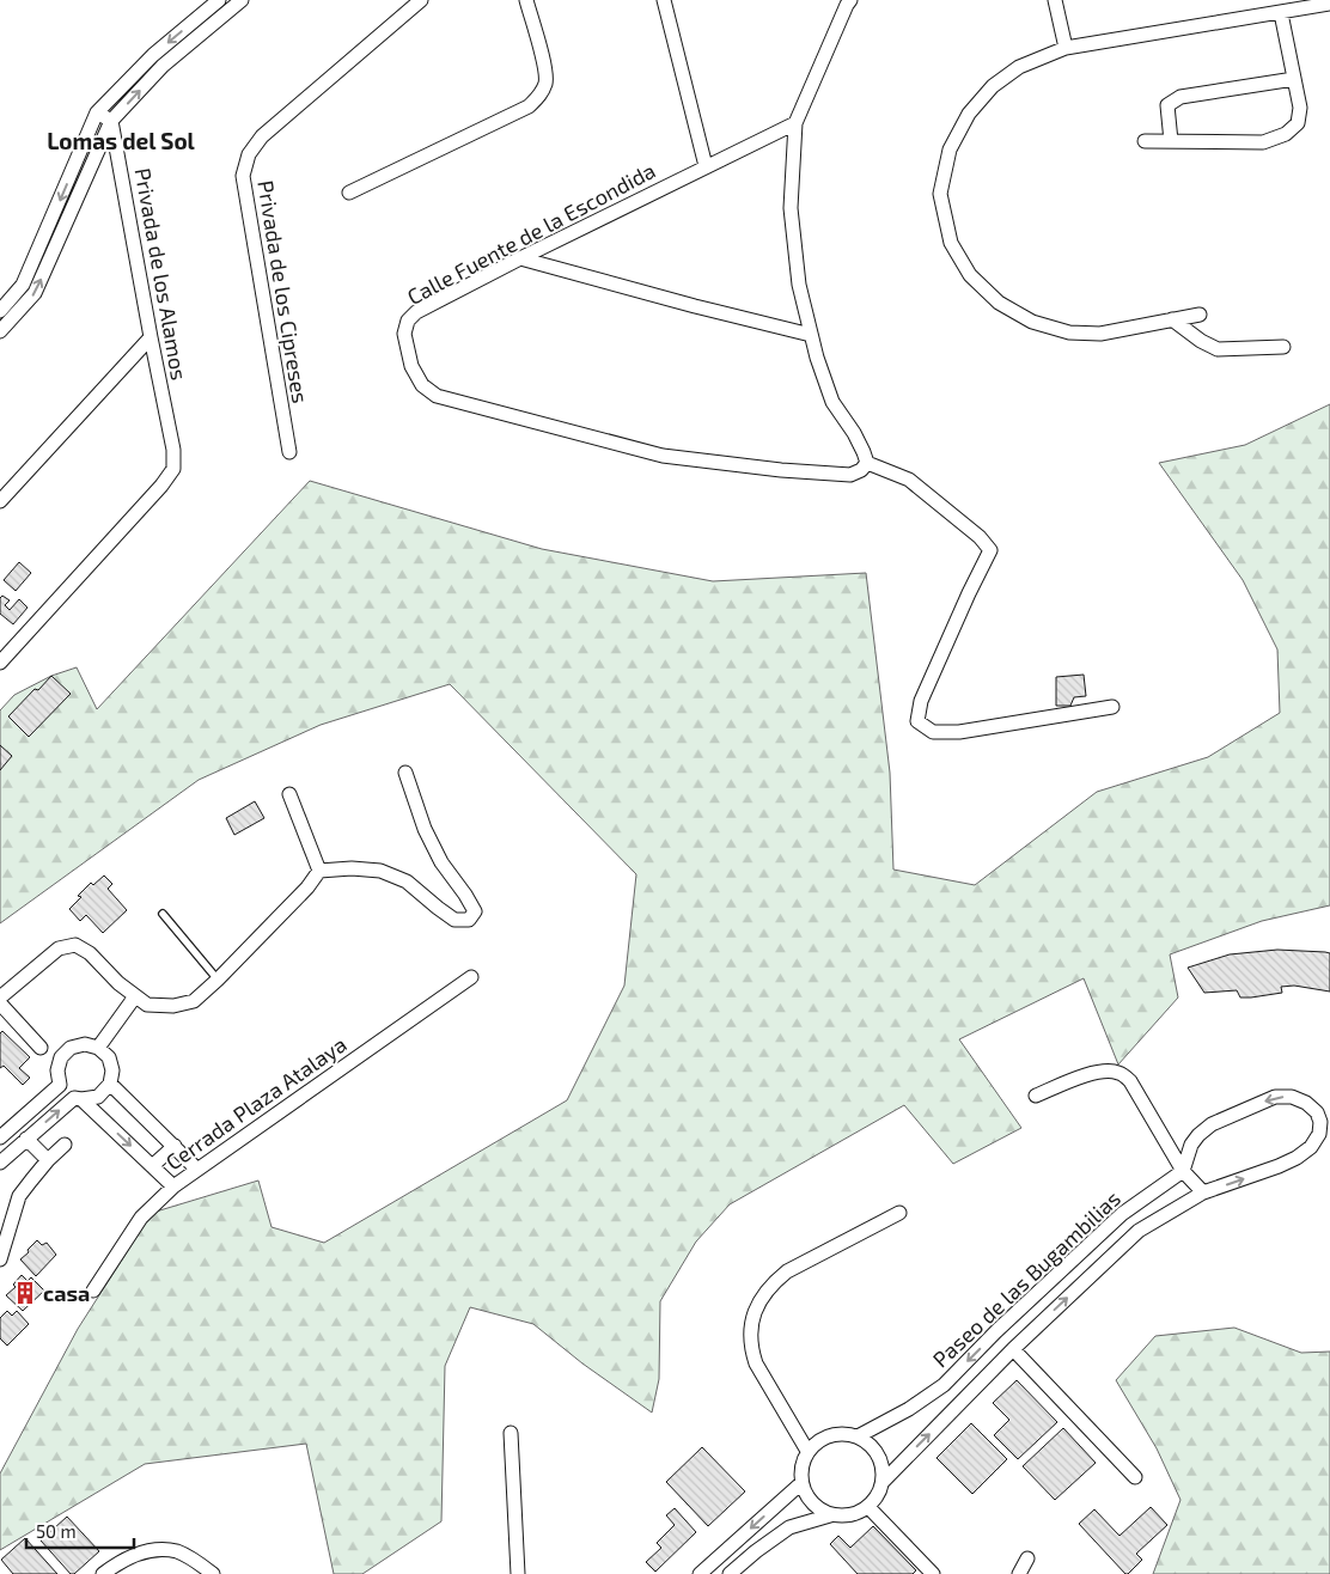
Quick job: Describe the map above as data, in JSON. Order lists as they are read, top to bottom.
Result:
{
  "streets": {
    "street": [
      "Calle Fuente de la Escondida",
      "Privada de los Alamos",
      "Privada de los Cipreses",
      "Cerrada Plaza Atalaya",
      "Paseo de las Bugambilias"
    ]
  },
  "districts": ["Lomas del Sol"],
  "places": {
    "building": ["casa"]
  },
  "scale_bar": "50 m"
}
